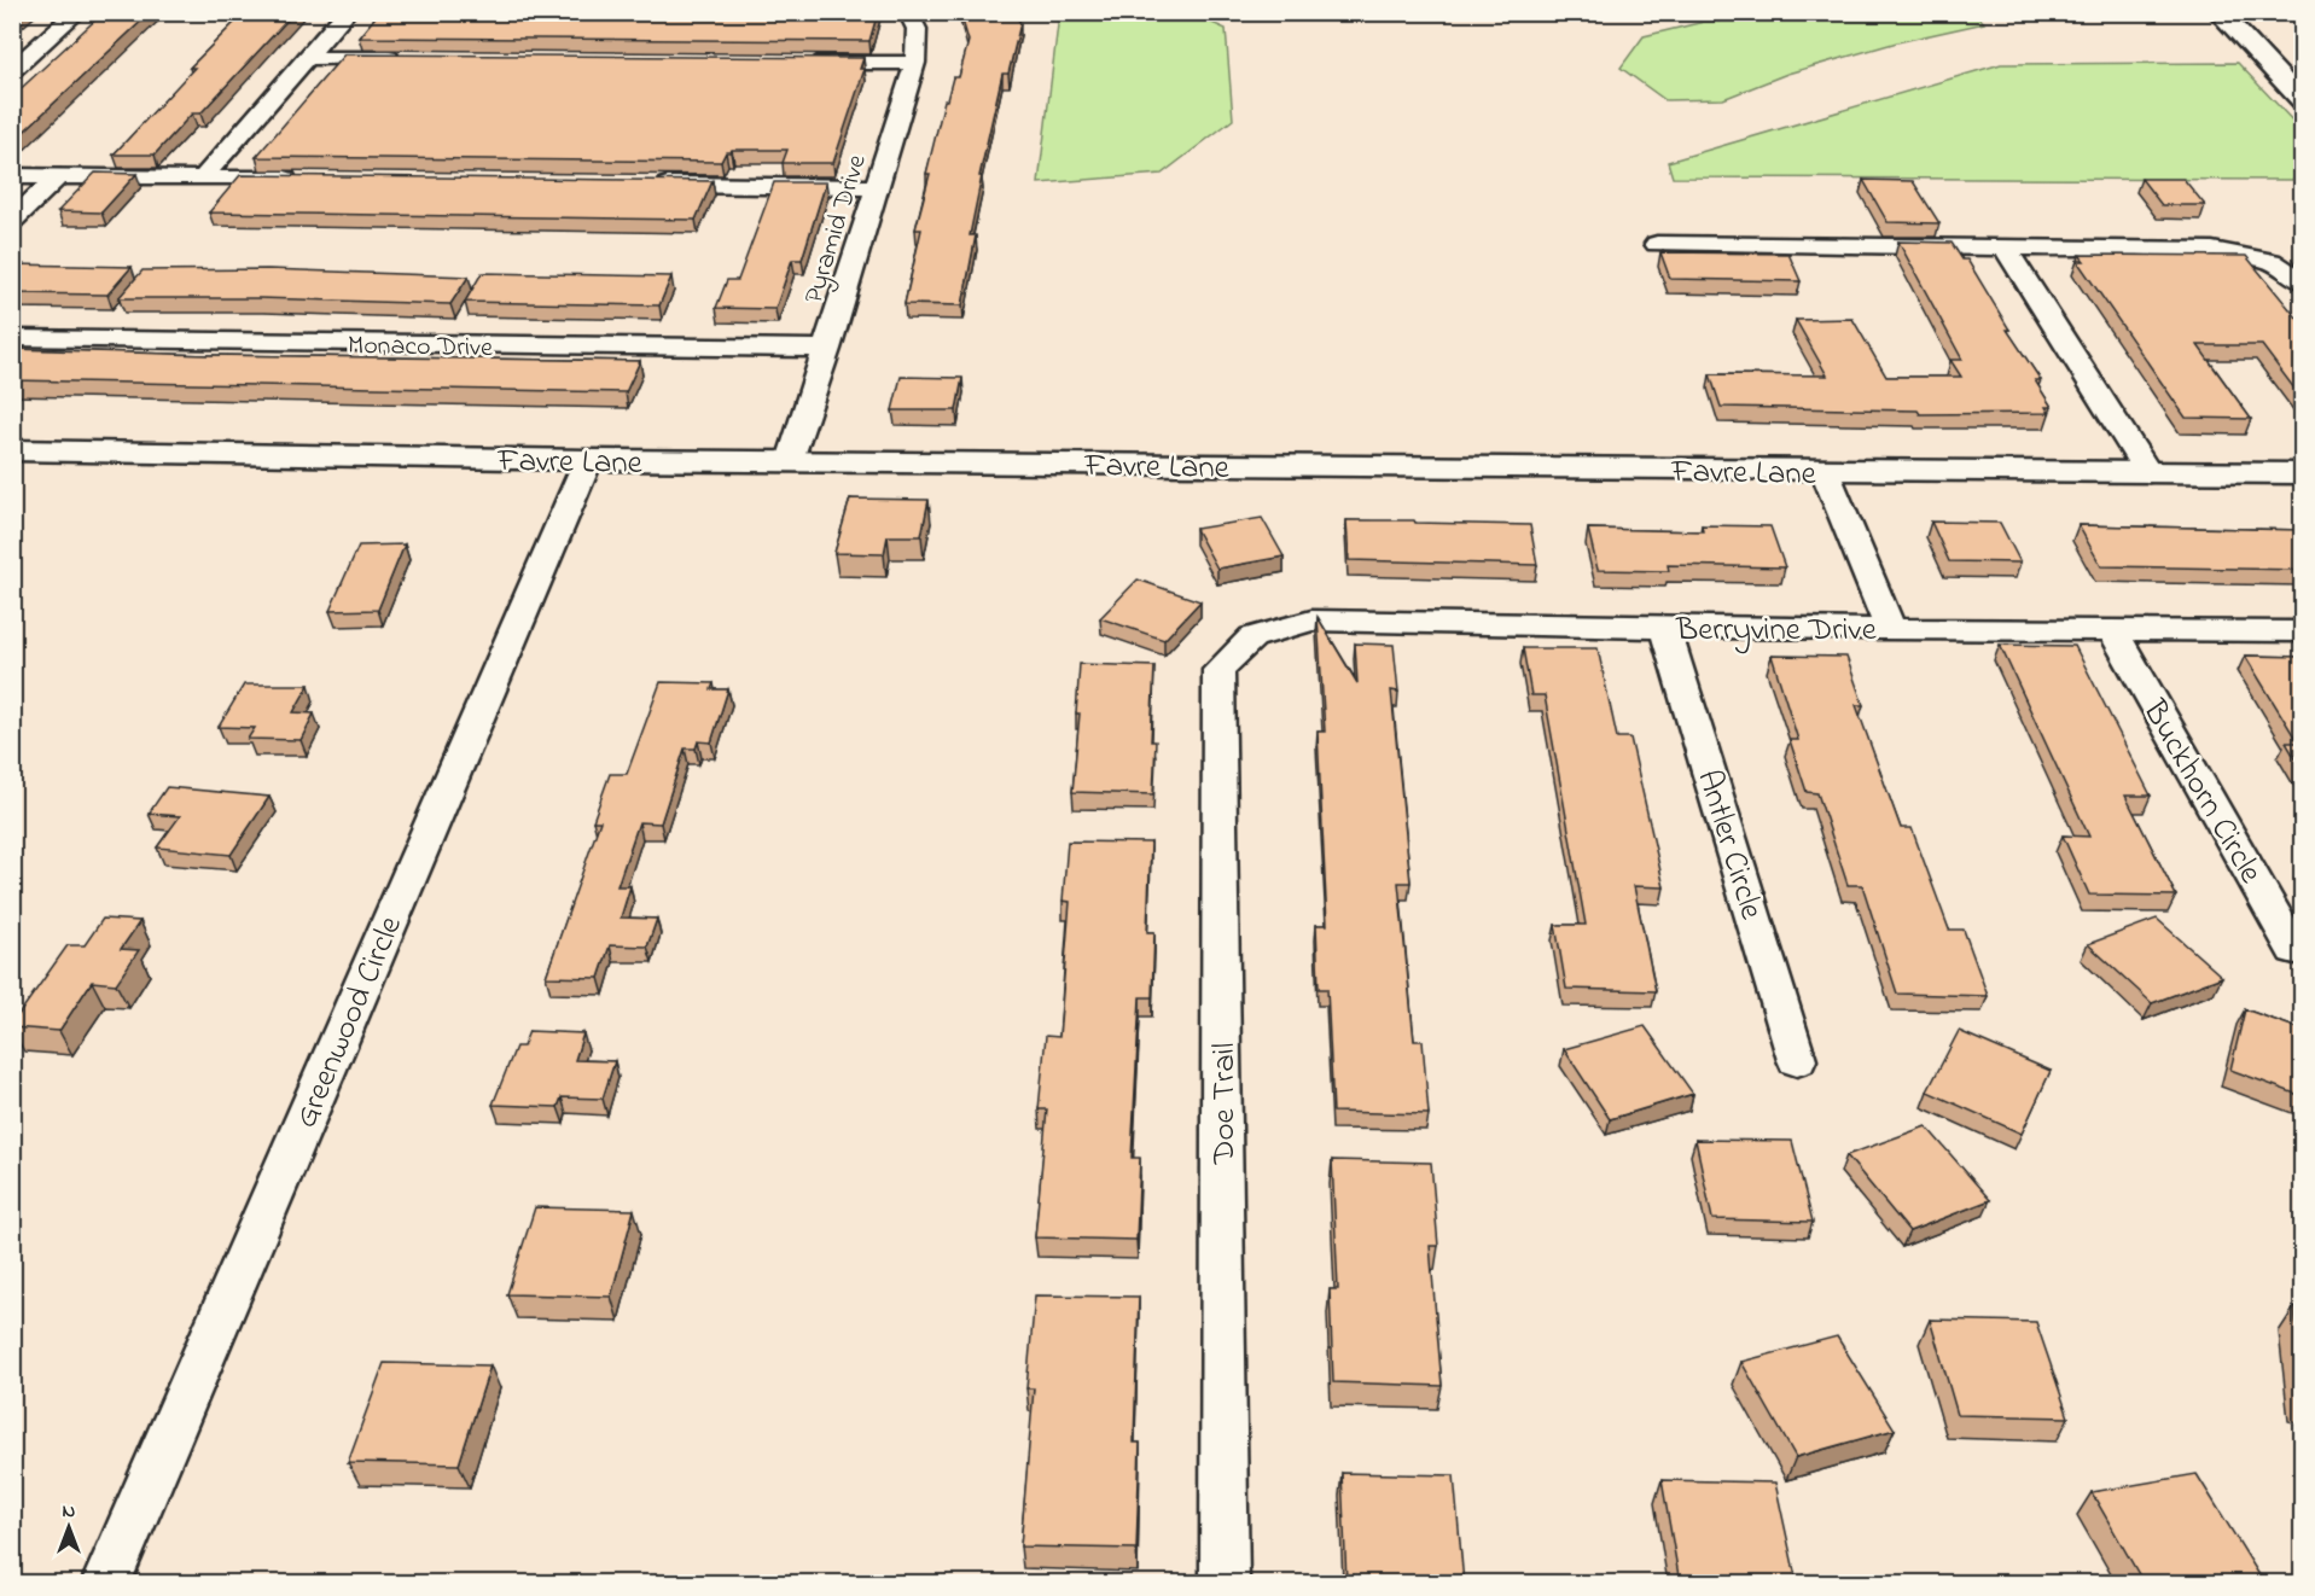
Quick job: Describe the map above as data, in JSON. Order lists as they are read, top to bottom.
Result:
{
  "streets": {
    "street": [
      "Pyramid Drive",
      "Monaco Drive",
      "Favre Lane",
      "Berryvine Drive",
      "Buckhorn Circle",
      "Antler Circle",
      "Greenwood Circle",
      "Doe Trail"
    ]
  },
  "crossings": [
    ["Pyramid Drive", "Monaco Drive"],
    ["Pyramid Drive", "Favre Lane"],
    ["Favre Lane", "Greenwood Circle"],
    ["Berryvine Drive", "Buckhorn Circle"],
    ["Berryvine Drive", "Antler Circle"],
    ["Berryvine Drive", "Doe Trail"]
  ],
  "north": "top"
}
